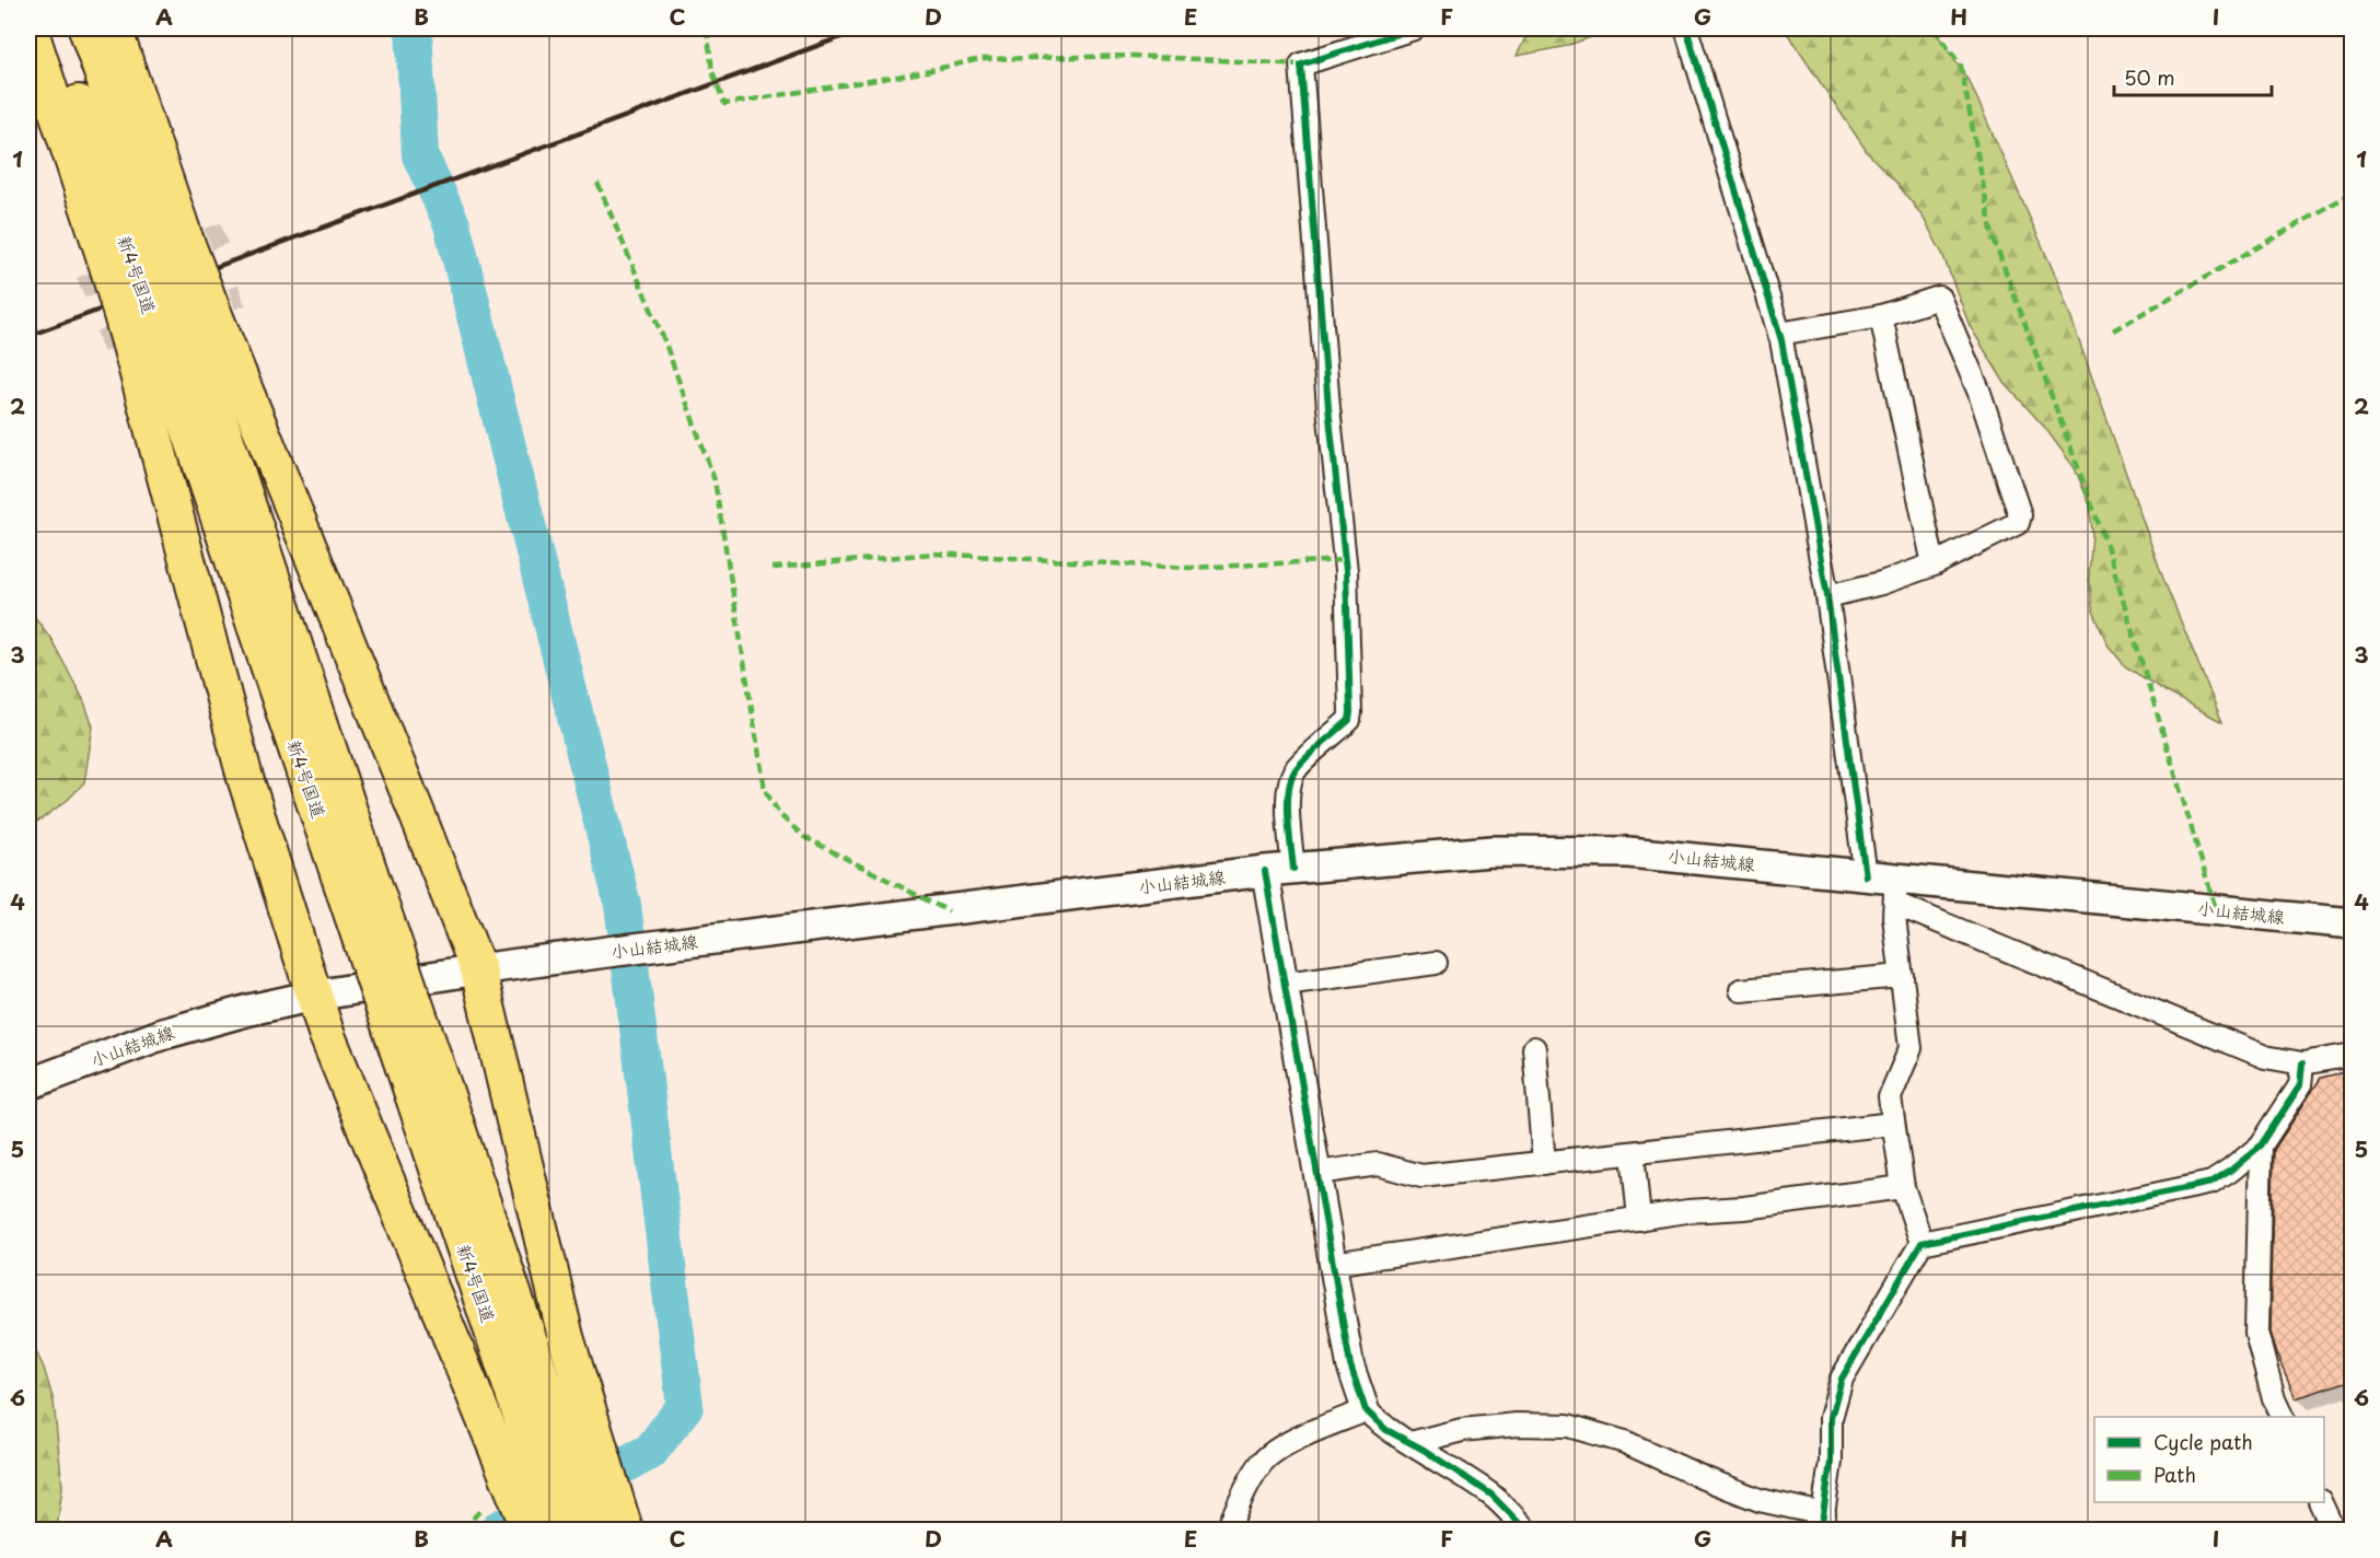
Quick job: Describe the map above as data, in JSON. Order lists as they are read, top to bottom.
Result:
{
  "streets": {
    "highway": ["新4号国道"],
    "main road": ["小山結城線"]
  },
  "legend": ["Cycle path", "Path"],
  "scale_bar": "50 m",
  "grid": {
    "columns": [
      "A",
      "B",
      "C",
      "D",
      "E",
      "F",
      "G",
      "H",
      "I"
    ],
    "rows": [
      "1",
      "2",
      "3",
      "4",
      "5",
      "6"
    ]
  }
}
